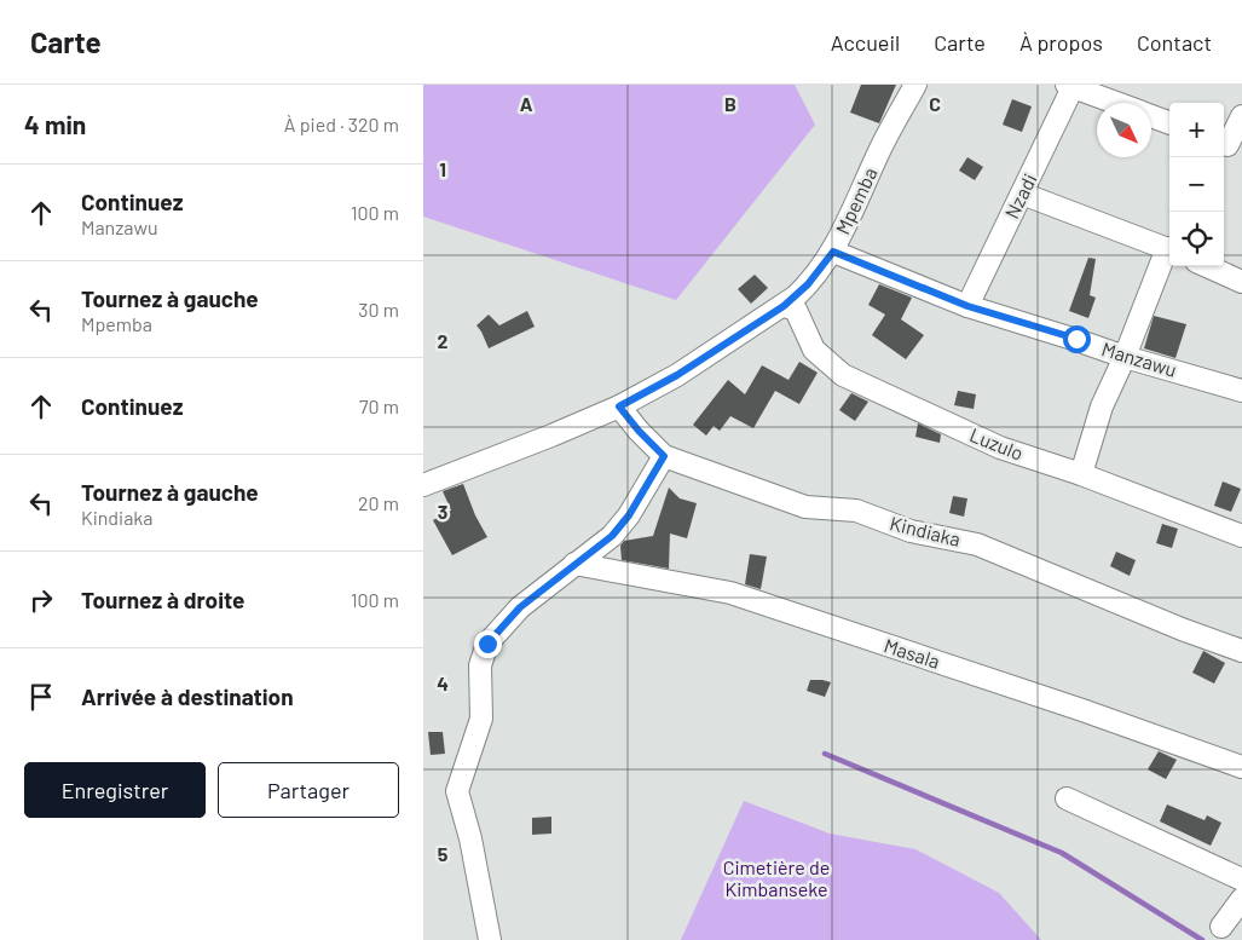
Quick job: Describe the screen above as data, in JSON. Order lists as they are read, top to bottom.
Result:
{
  "streets": {
    "street": [
      "Nzadi",
      "Mpemba",
      "Manzawu",
      "Luzulo",
      "Kindiaka",
      "Masala"
    ]
  },
  "crossings": [
    ["Nzadi", "Manzawu"],
    ["Mpemba", "Manzawu"],
    ["Mpemba", "Luzulo"],
    ["Mpemba", "Kindiaka"]
  ],
  "parks": ["Cimetière de Kimbanseke"],
  "north": "bottom right",
  "page": {
    "header": "Carte",
    "nav": [
      "Accueil",
      "Carte",
      "À propos",
      "Contact"
    ],
    "heading": ["4 min", "À pied · 320 m"],
    "map_buttons": ["+", "−"],
    "list": [
      ["Continuez", "Manzawu", "100 m"],
      ["Tournez à gauche", "Mpemba", "30 m"],
      ["Continuez", "70 m"],
      ["Tournez à gauche", "Kindiaka", "20 m"],
      ["Tournez à droite", "100 m"],
      "Arrivée à destination"
    ],
    "buttons": ["Enregistrer", "Partager"]
  },
  "grid": {
    "columns": ["A", "B", "C"],
    "rows": [
      "1",
      "2",
      "3",
      "4",
      "5"
    ]
  }
}
